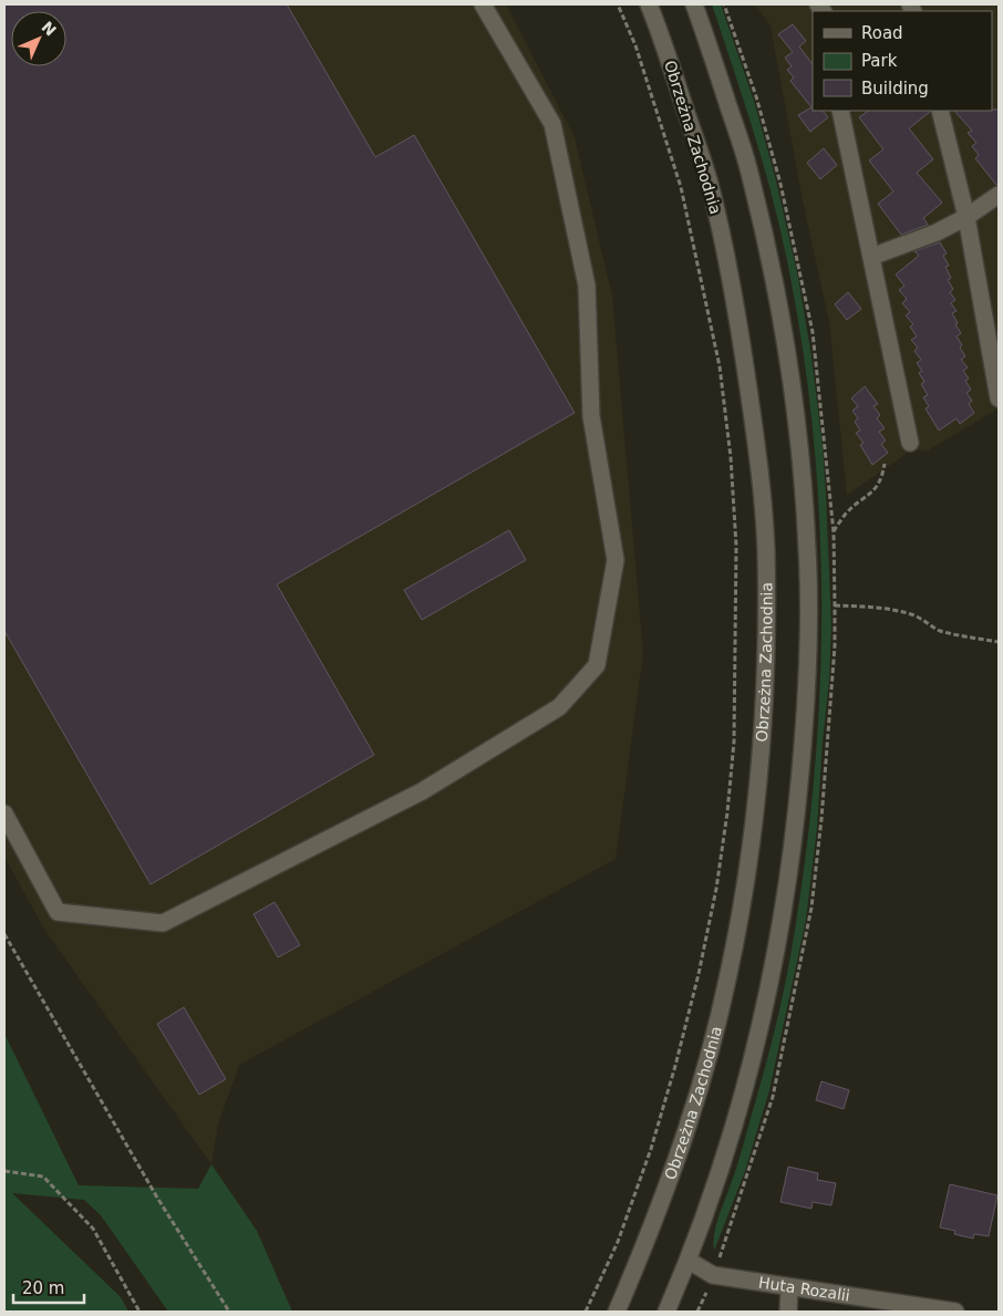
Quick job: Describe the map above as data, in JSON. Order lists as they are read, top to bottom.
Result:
{
  "streets": {
    "street": ["Obrzeżna Zachodnia", "Huta Rozalii"]
  },
  "legend": ["Road", "Park", "Building"],
  "scale_bar": "20 m",
  "north": "top right"
}
